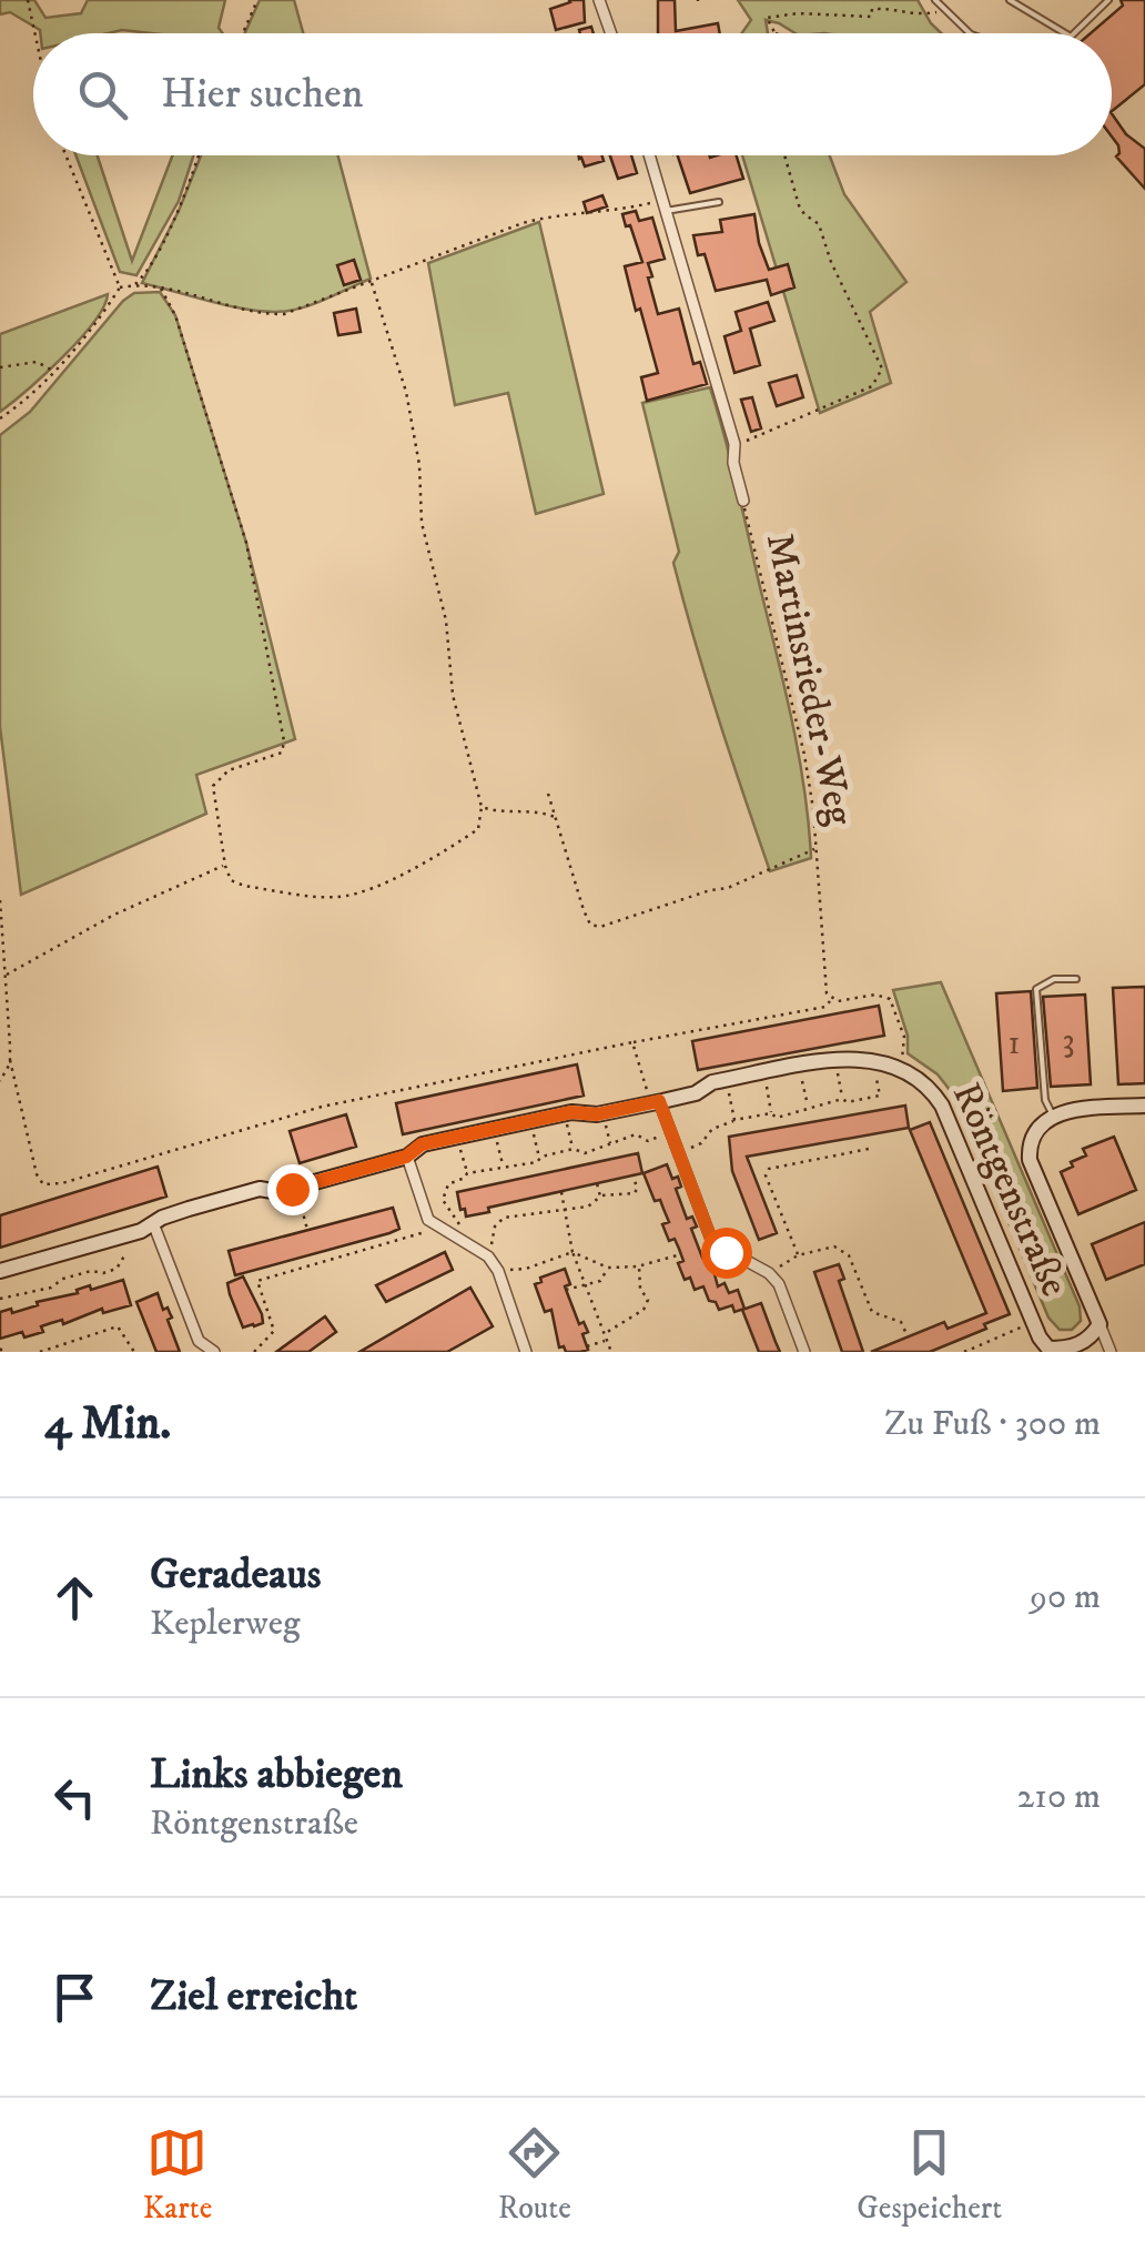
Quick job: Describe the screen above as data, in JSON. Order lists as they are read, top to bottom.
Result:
{
  "streets": {
    "street": ["Röntgenstraße"],
    "path": ["Martinsrieder-Weg"]
  },
  "house_numbers": ["3", "1"],
  "page": {
    "search": "Hier suchen",
    "heading": ["4 Min.", "Zu Fuß · 300 m"],
    "list": [
      ["Geradeaus", "Keplerweg", "90 m"],
      ["Links abbiegen", "Röntgenstraße", "210 m"],
      "Ziel erreicht"
    ],
    "nav": ["Karte", "Route", "Gespeichert"]
  }
}
